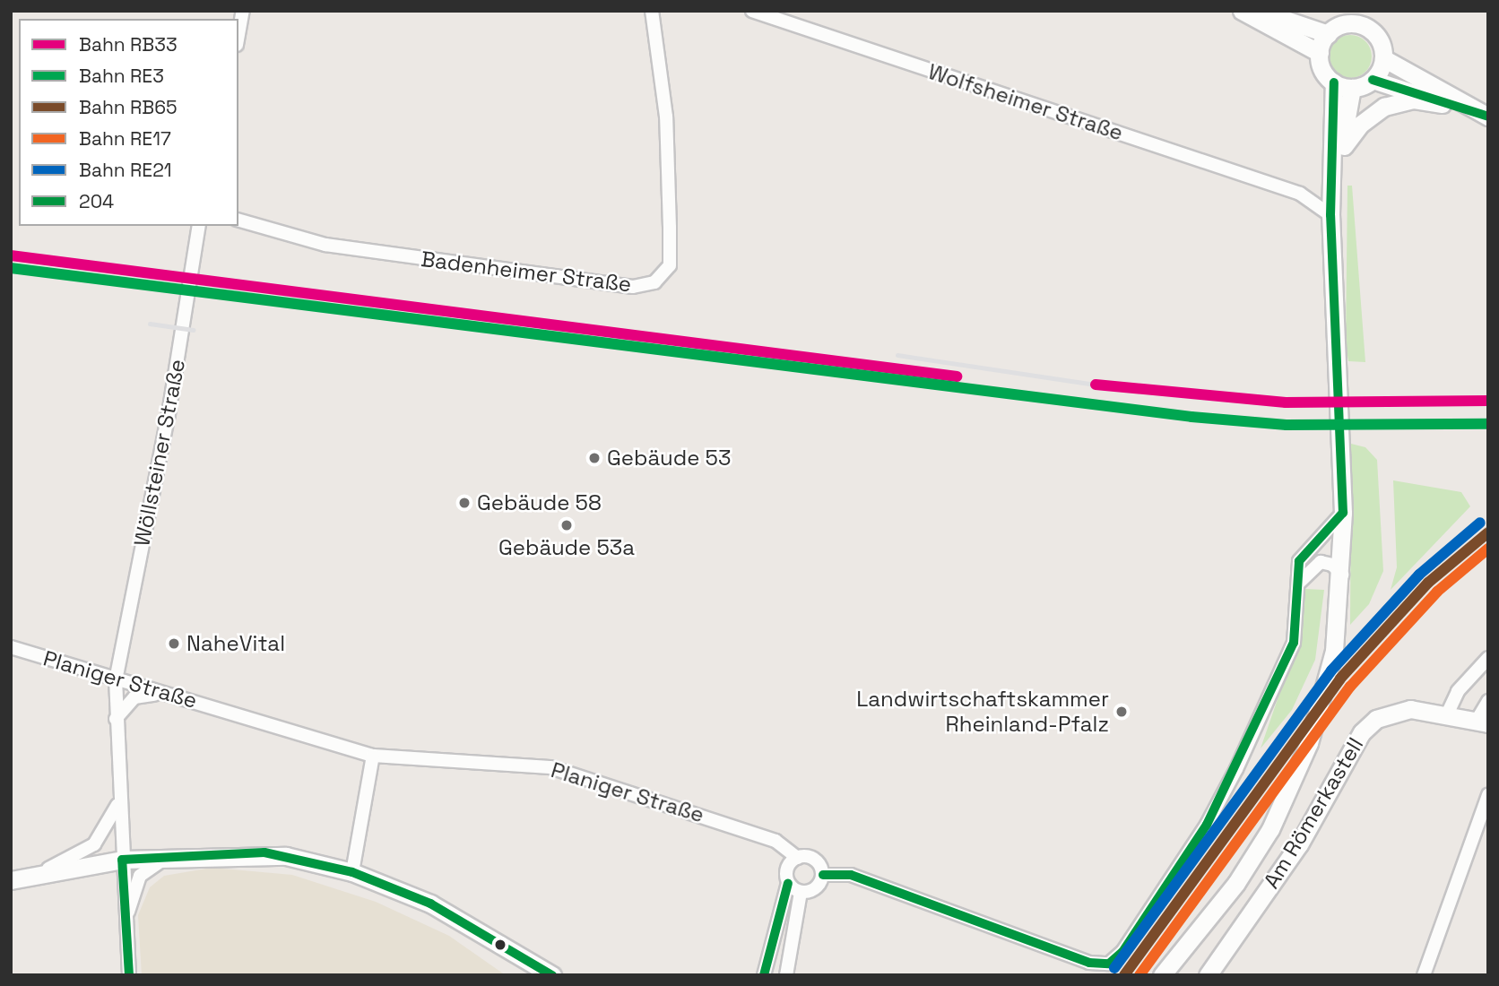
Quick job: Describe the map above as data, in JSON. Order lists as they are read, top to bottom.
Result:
{
  "streets": {
    "street": [
      "Wolfsheimer Straße",
      "Badenheimer Straße",
      "Wöllsteiner Straße",
      "Planiger Straße",
      "Am Römerkastell"
    ]
  },
  "crossings": [
    ["Wöllsteiner Straße", "Planiger Straße"]
  ],
  "places": [
    "Gebäude 53",
    "Gebäude 58",
    "Gebäude 53a",
    "NaheVital",
    "Landwirtschaftskammer Rheinland-Pfalz"
  ],
  "lines": [
    "transit line 204",
    "rail line RB33",
    "rail line RE3",
    "rail line RE21",
    "rail line RB65",
    "rail line RE17"
  ],
  "legend": [
    "Bahn RB33",
    "Bahn RE3",
    "Bahn RB65",
    "Bahn RE17",
    "Bahn RE21",
    "204"
  ]
}
